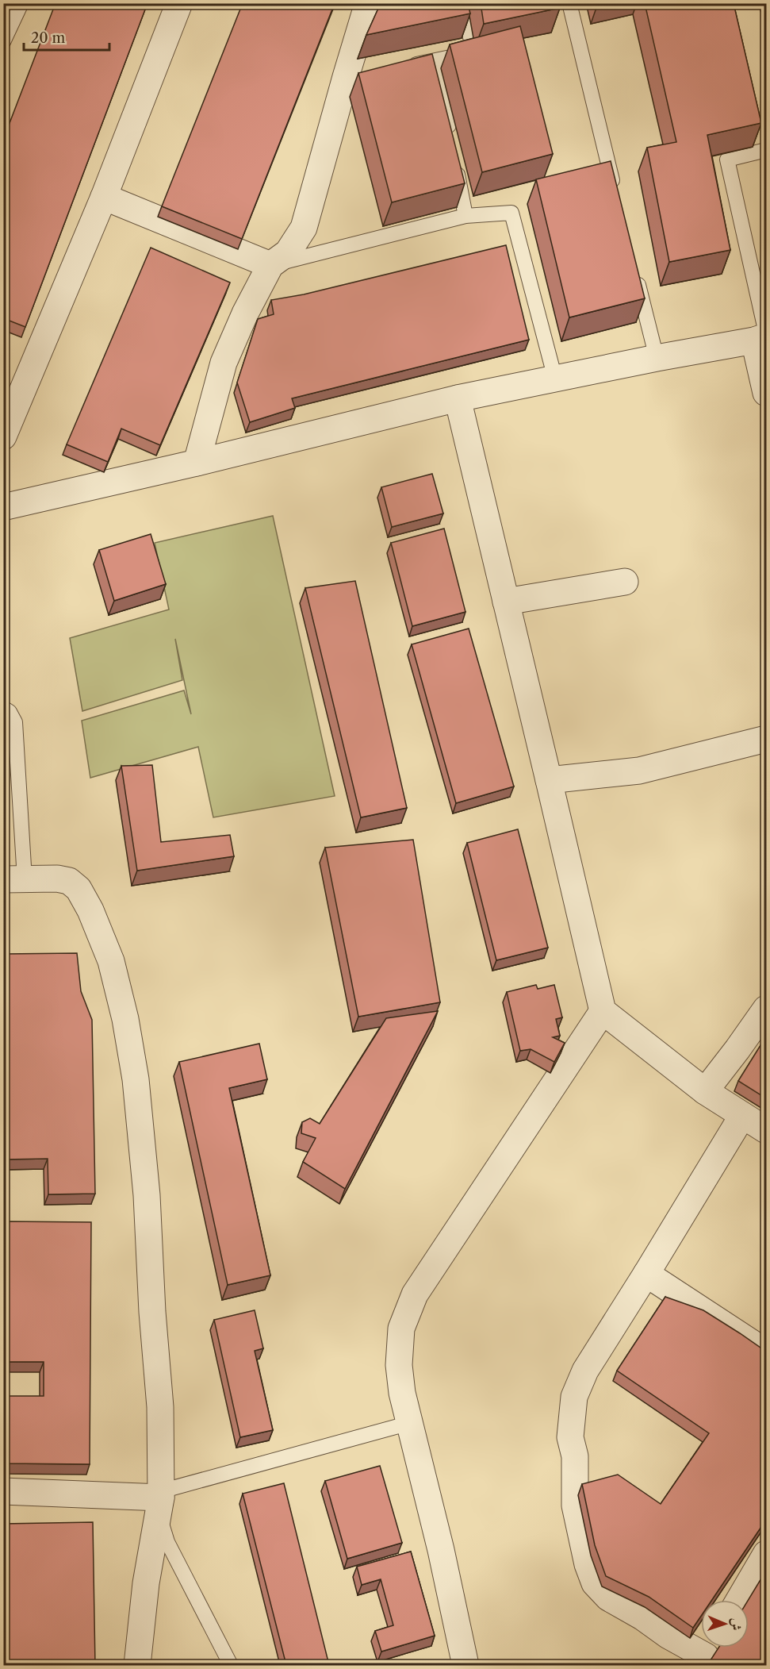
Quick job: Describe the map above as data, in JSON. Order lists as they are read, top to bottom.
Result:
{
  "scale_bar": "20 m",
  "north": "right"
}
